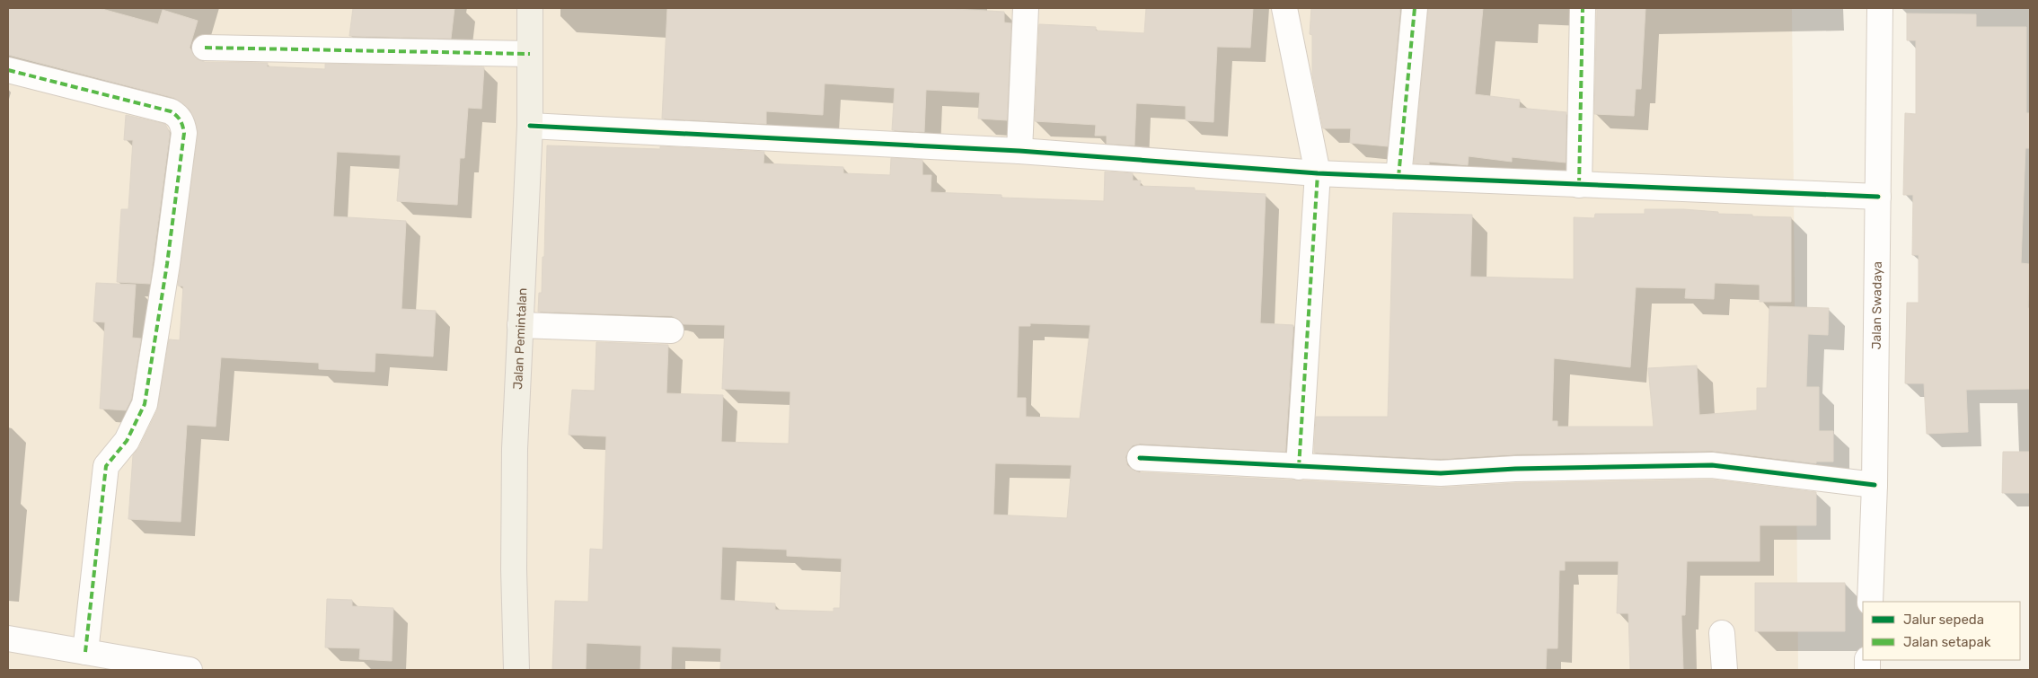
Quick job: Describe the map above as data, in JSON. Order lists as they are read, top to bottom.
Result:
{
  "streets": {
    "main road": ["Jalan Pemintalan"],
    "street": ["Jalan Swadaya"]
  },
  "legend": ["Jalur sepeda", "Jalan setapak"]
}
